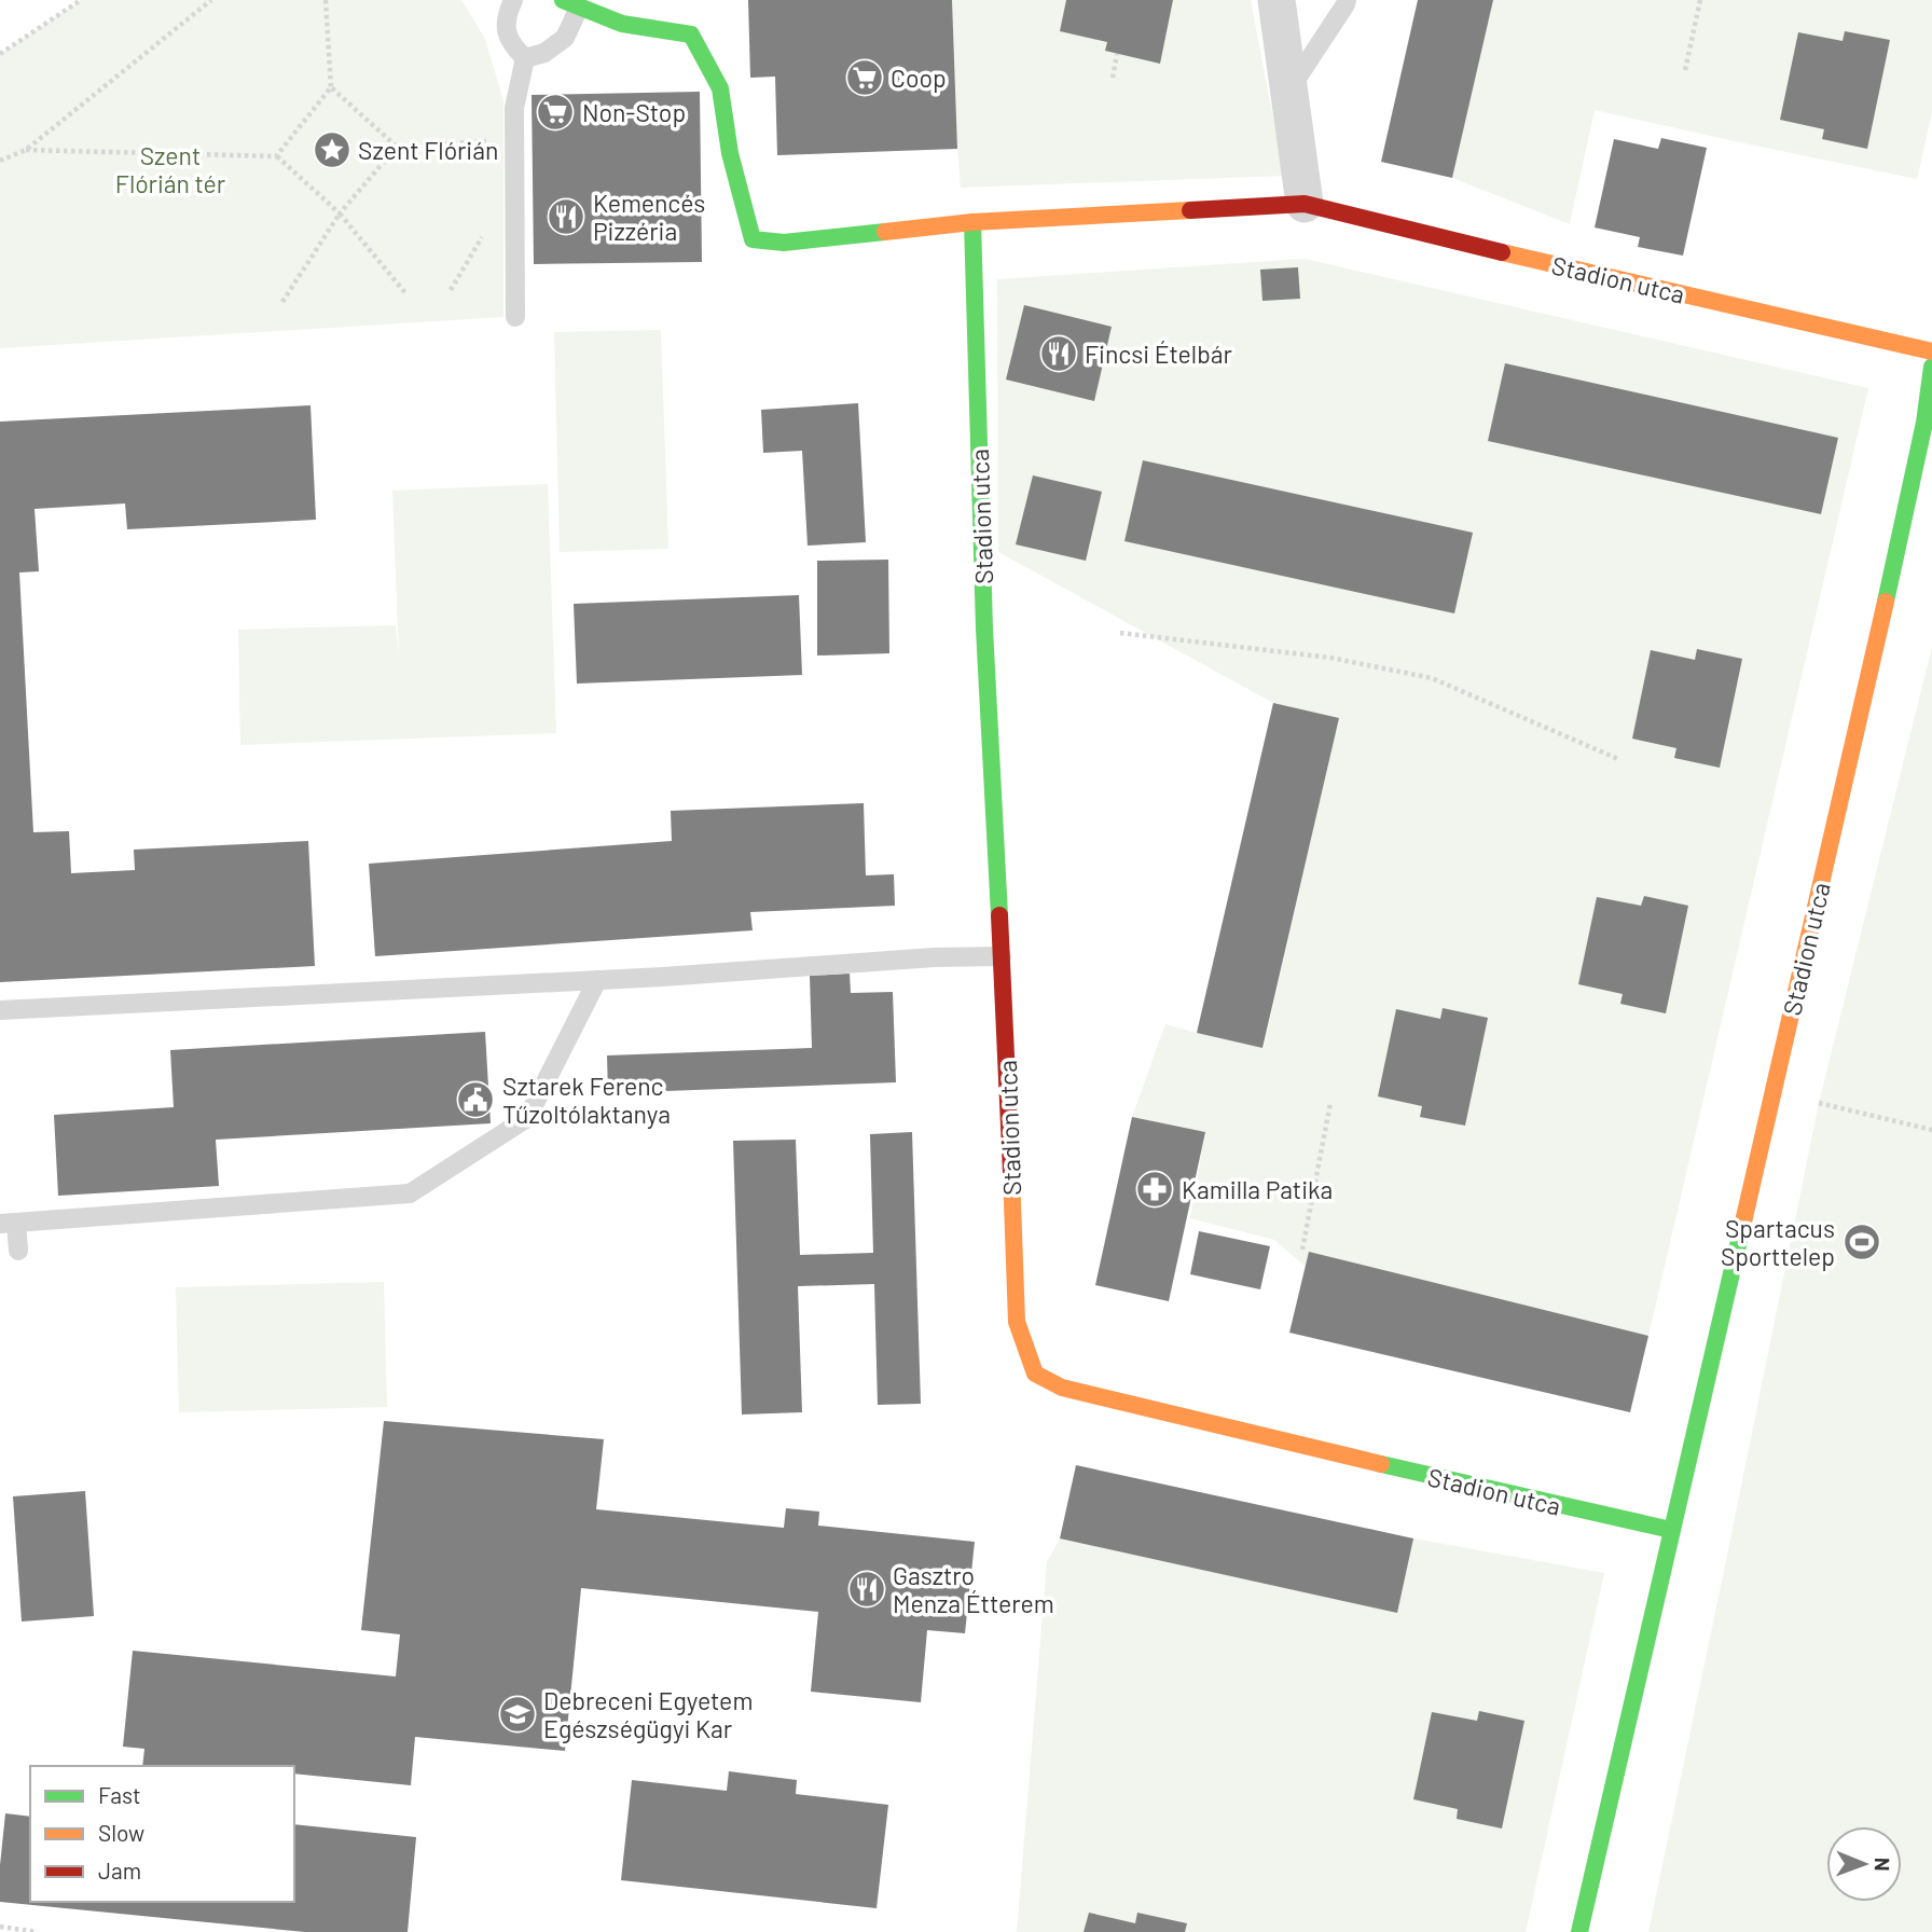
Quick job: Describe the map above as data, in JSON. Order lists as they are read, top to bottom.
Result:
{
  "streets": {
    "street": ["Stadion utca"]
  },
  "parks": ["Szent Flórián tér"],
  "places": {
    "supermarket": ["Coop", "Non-Stop"],
    "place": ["Szent Flórián"],
    "restaurant": ["Kemencés Pizzéria", "Fincsi Ételbár", "Gasztro Menza Étterem"],
    "public building": ["Sztarek Ferenc Tűzoltólaktanya"],
    "pharmacy": ["Kamilla Patika"],
    "sports": ["Spartacus Sporttelep"],
    "school or university": ["Debreceni Egyetem Egészségügyi Kar"]
  },
  "legend": ["Fast", "Slow", "Jam"],
  "north": "right"
}
